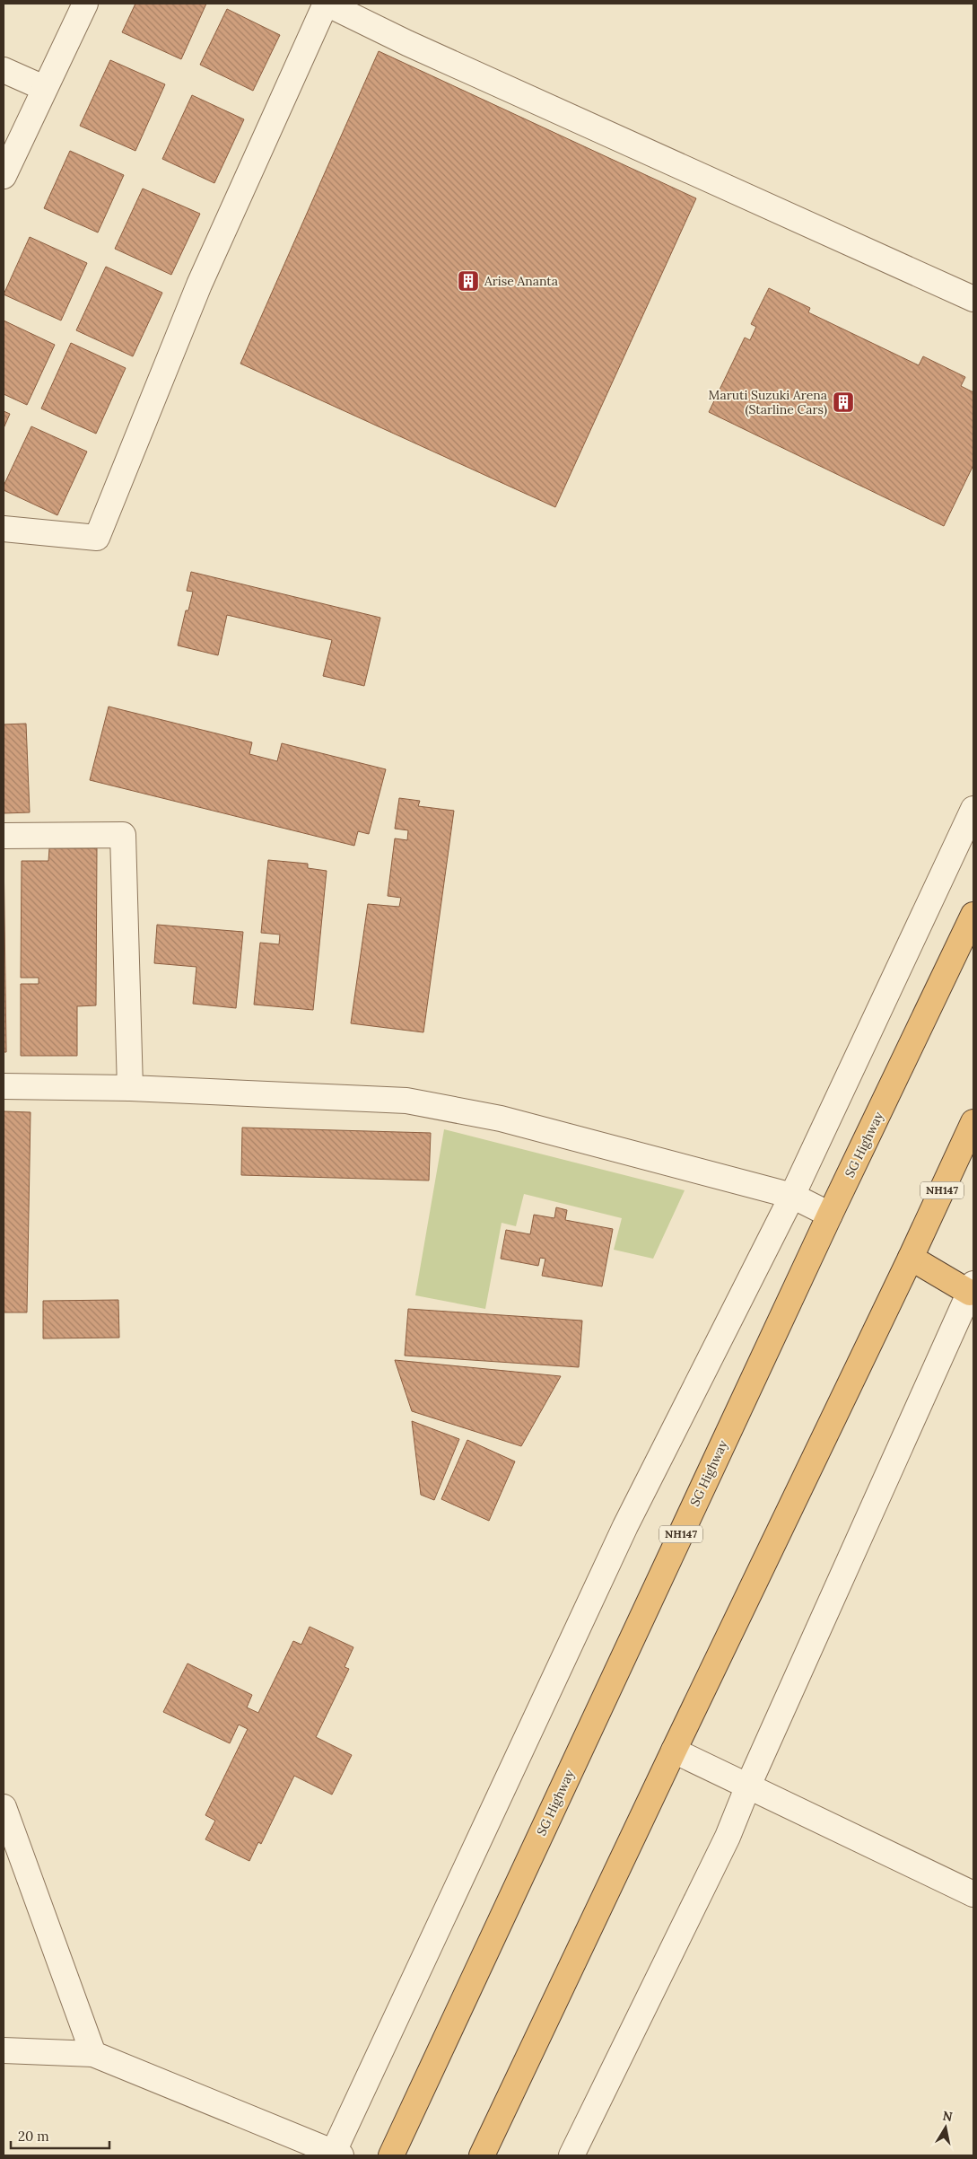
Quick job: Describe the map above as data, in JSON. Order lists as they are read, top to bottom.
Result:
{
  "streets": {
    "highway": ["SG Highway", "NH147"]
  },
  "places": {
    "building": ["Arise Ananta", "Maruti Suzuki Arena (Starline Cars)"]
  },
  "scale_bar": "20 m",
  "north": "top"
}
